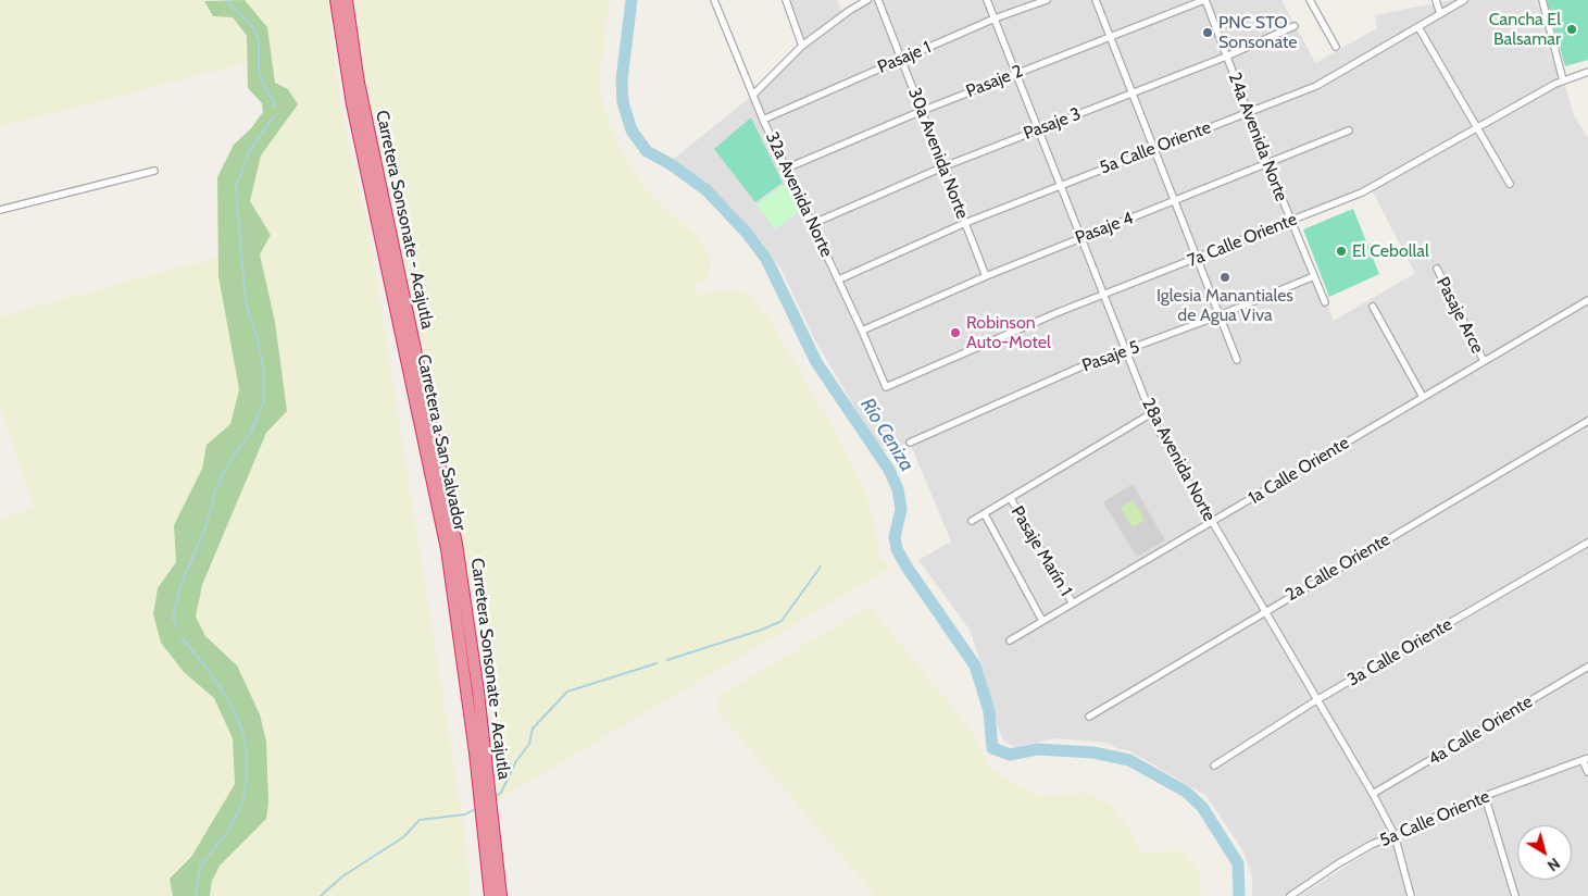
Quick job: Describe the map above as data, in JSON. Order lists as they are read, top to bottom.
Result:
{
  "streets": {
    "highway": ["Carretera Sonsonate - Acajutla", "Carretera a San Salvador"],
    "street": [
      "Pasaje 1",
      "Pasaje 2",
      "Pasaje 3",
      "24a Avenida Norte",
      "5a Calle Oriente",
      "30a Avenida Norte",
      "32a Avenida Norte",
      "Pasaje 4",
      "7a Calle Oriente",
      "Pasaje Arce",
      "Pasaje 5",
      "28a Avenida Norte",
      "1a Calle Oriente",
      "Pasaje Marín 1",
      "2a Calle Oriente",
      "3a Calle Oriente",
      "4a Calle Oriente"
    ]
  },
  "crossings": [
    ["Pasaje 1", "30a Avenida Norte"],
    ["Pasaje 1", "32a Avenida Norte"],
    ["Pasaje 1", "28a Avenida Norte"],
    ["Pasaje 2", "24a Avenida Norte"],
    ["Pasaje 2", "30a Avenida Norte"],
    ["Pasaje 2", "32a Avenida Norte"],
    ["Pasaje 2", "28a Avenida Norte"],
    ["Pasaje 3", "24a Avenida Norte"],
    ["Pasaje 3", "30a Avenida Norte"],
    ["Pasaje 3", "32a Avenida Norte"],
    ["Pasaje 3", "28a Avenida Norte"],
    ["24a Avenida Norte", "5a Calle Oriente"],
    ["24a Avenida Norte", "Pasaje 4"],
    ["24a Avenida Norte", "7a Calle Oriente"],
    ["24a Avenida Norte", "Pasaje 5"],
    ["5a Calle Oriente", "30a Avenida Norte"],
    ["5a Calle Oriente", "32a Avenida Norte"],
    ["5a Calle Oriente", "28a Avenida Norte"],
    ["30a Avenida Norte", "Pasaje 4"],
    ["32a Avenida Norte", "Pasaje 4"],
    ["32a Avenida Norte", "7a Calle Oriente"],
    ["Pasaje 4", "28a Avenida Norte"],
    ["7a Calle Oriente", "28a Avenida Norte"],
    ["Pasaje Arce", "1a Calle Oriente"],
    ["Pasaje 5", "28a Avenida Norte"],
    ["28a Avenida Norte", "1a Calle Oriente"],
    ["28a Avenida Norte", "2a Calle Oriente"],
    ["28a Avenida Norte", "3a Calle Oriente"],
    ["28a Avenida Norte", "4a Calle Oriente"],
    ["1a Calle Oriente", "Pasaje Marín 1"]
  ],
  "water": ["Río Ceniza"],
  "places": [
    "Cancha El Balsamar",
    "PNC STO Sonsonate",
    "El Cebollal",
    "Iglesia Manantiales de Agua Viva",
    "Robinson Auto-Motel"
  ],
  "north": "bottom right"
}
